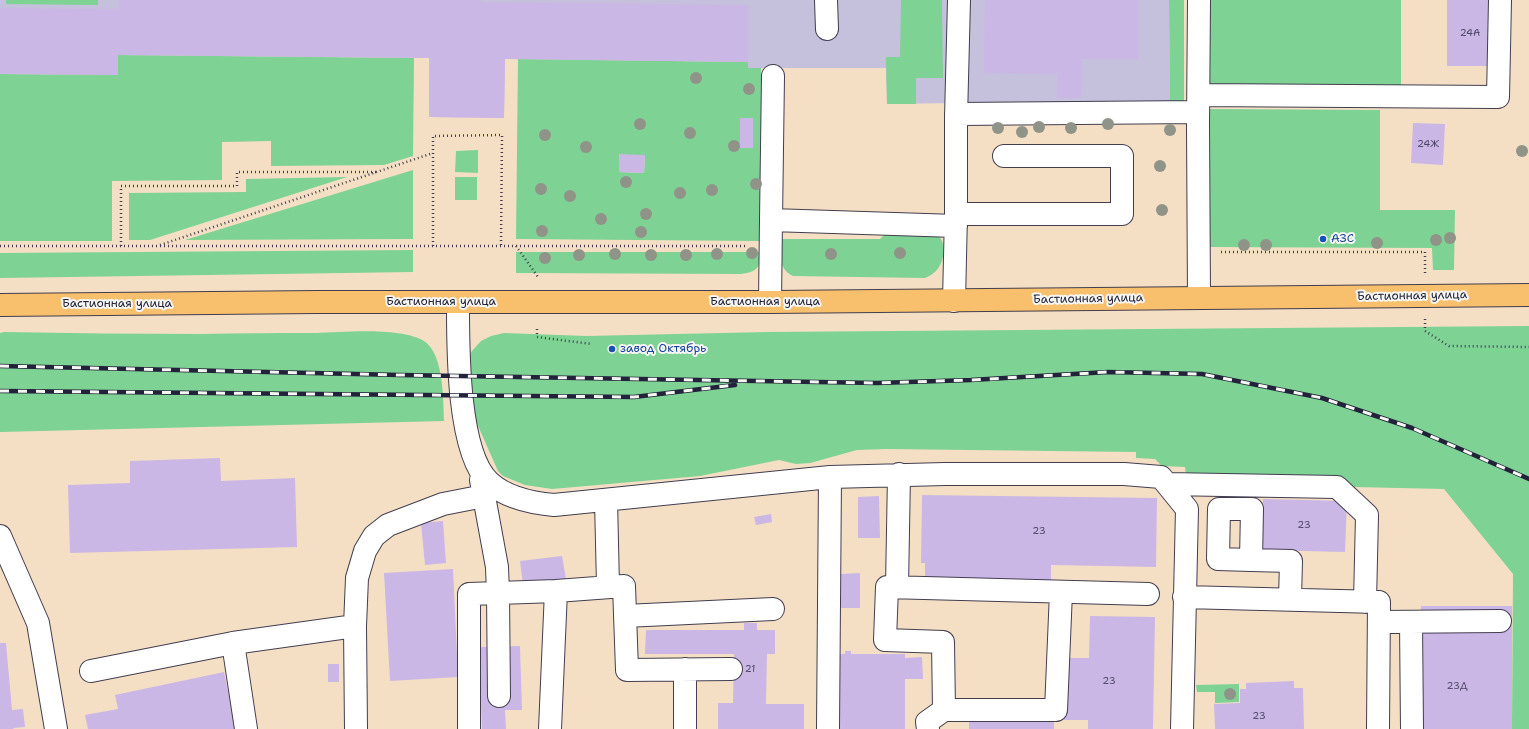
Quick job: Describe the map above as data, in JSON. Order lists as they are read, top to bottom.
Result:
{
  "streets": {
    "main road": ["Бастионная улица"]
  },
  "places": ["АЗС", "завод Октябрь"],
  "house_numbers": [
    "24А",
    "24Ж",
    "23",
    "23",
    "21",
    "23",
    "23Д",
    "23"
  ]
}
